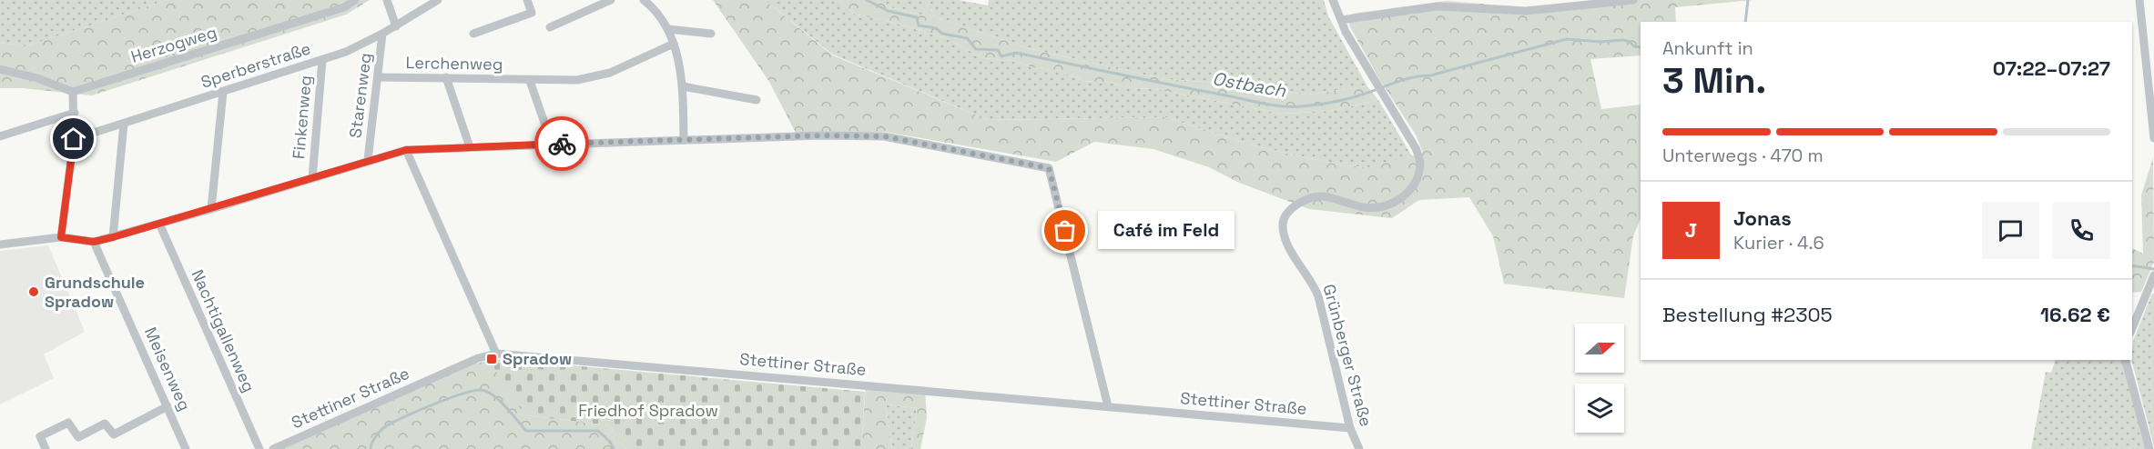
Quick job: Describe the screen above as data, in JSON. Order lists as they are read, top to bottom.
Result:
{
  "streets": {
    "street": [
      "Herzogweg",
      "Lerchenweg",
      "Sperberstraße",
      "Starenweg",
      "Finkenweg",
      "Nachtigallenweg",
      "Grünberger Straße",
      "Stettiner Straße",
      "Meisenweg"
    ]
  },
  "crossings": [
    ["Lerchenweg", "Starenweg"],
    ["Sperberstraße", "Starenweg"],
    ["Sperberstraße", "Finkenweg"],
    ["Grünberger Straße", "Stettiner Straße"]
  ],
  "water": ["Ostbach"],
  "parks": ["Friedhof Spradow"],
  "places": {
    "other": ["Café im Feld", "Grundschule Spradow"],
    "transit": ["Spradow"]
  },
  "north": "right",
  "page": {
    "heading": ["3 Min.", "Ankunft in", "07:22–07:27"],
    "panel": [
      "Jonas",
      "Kurier · 4.6",
      "Bestellung #2305",
      "16.62 €"
    ],
    "bar": "Unterwegs · 470 m",
    "round": "J",
    "bubble": "Café im Feld"
  }
}
